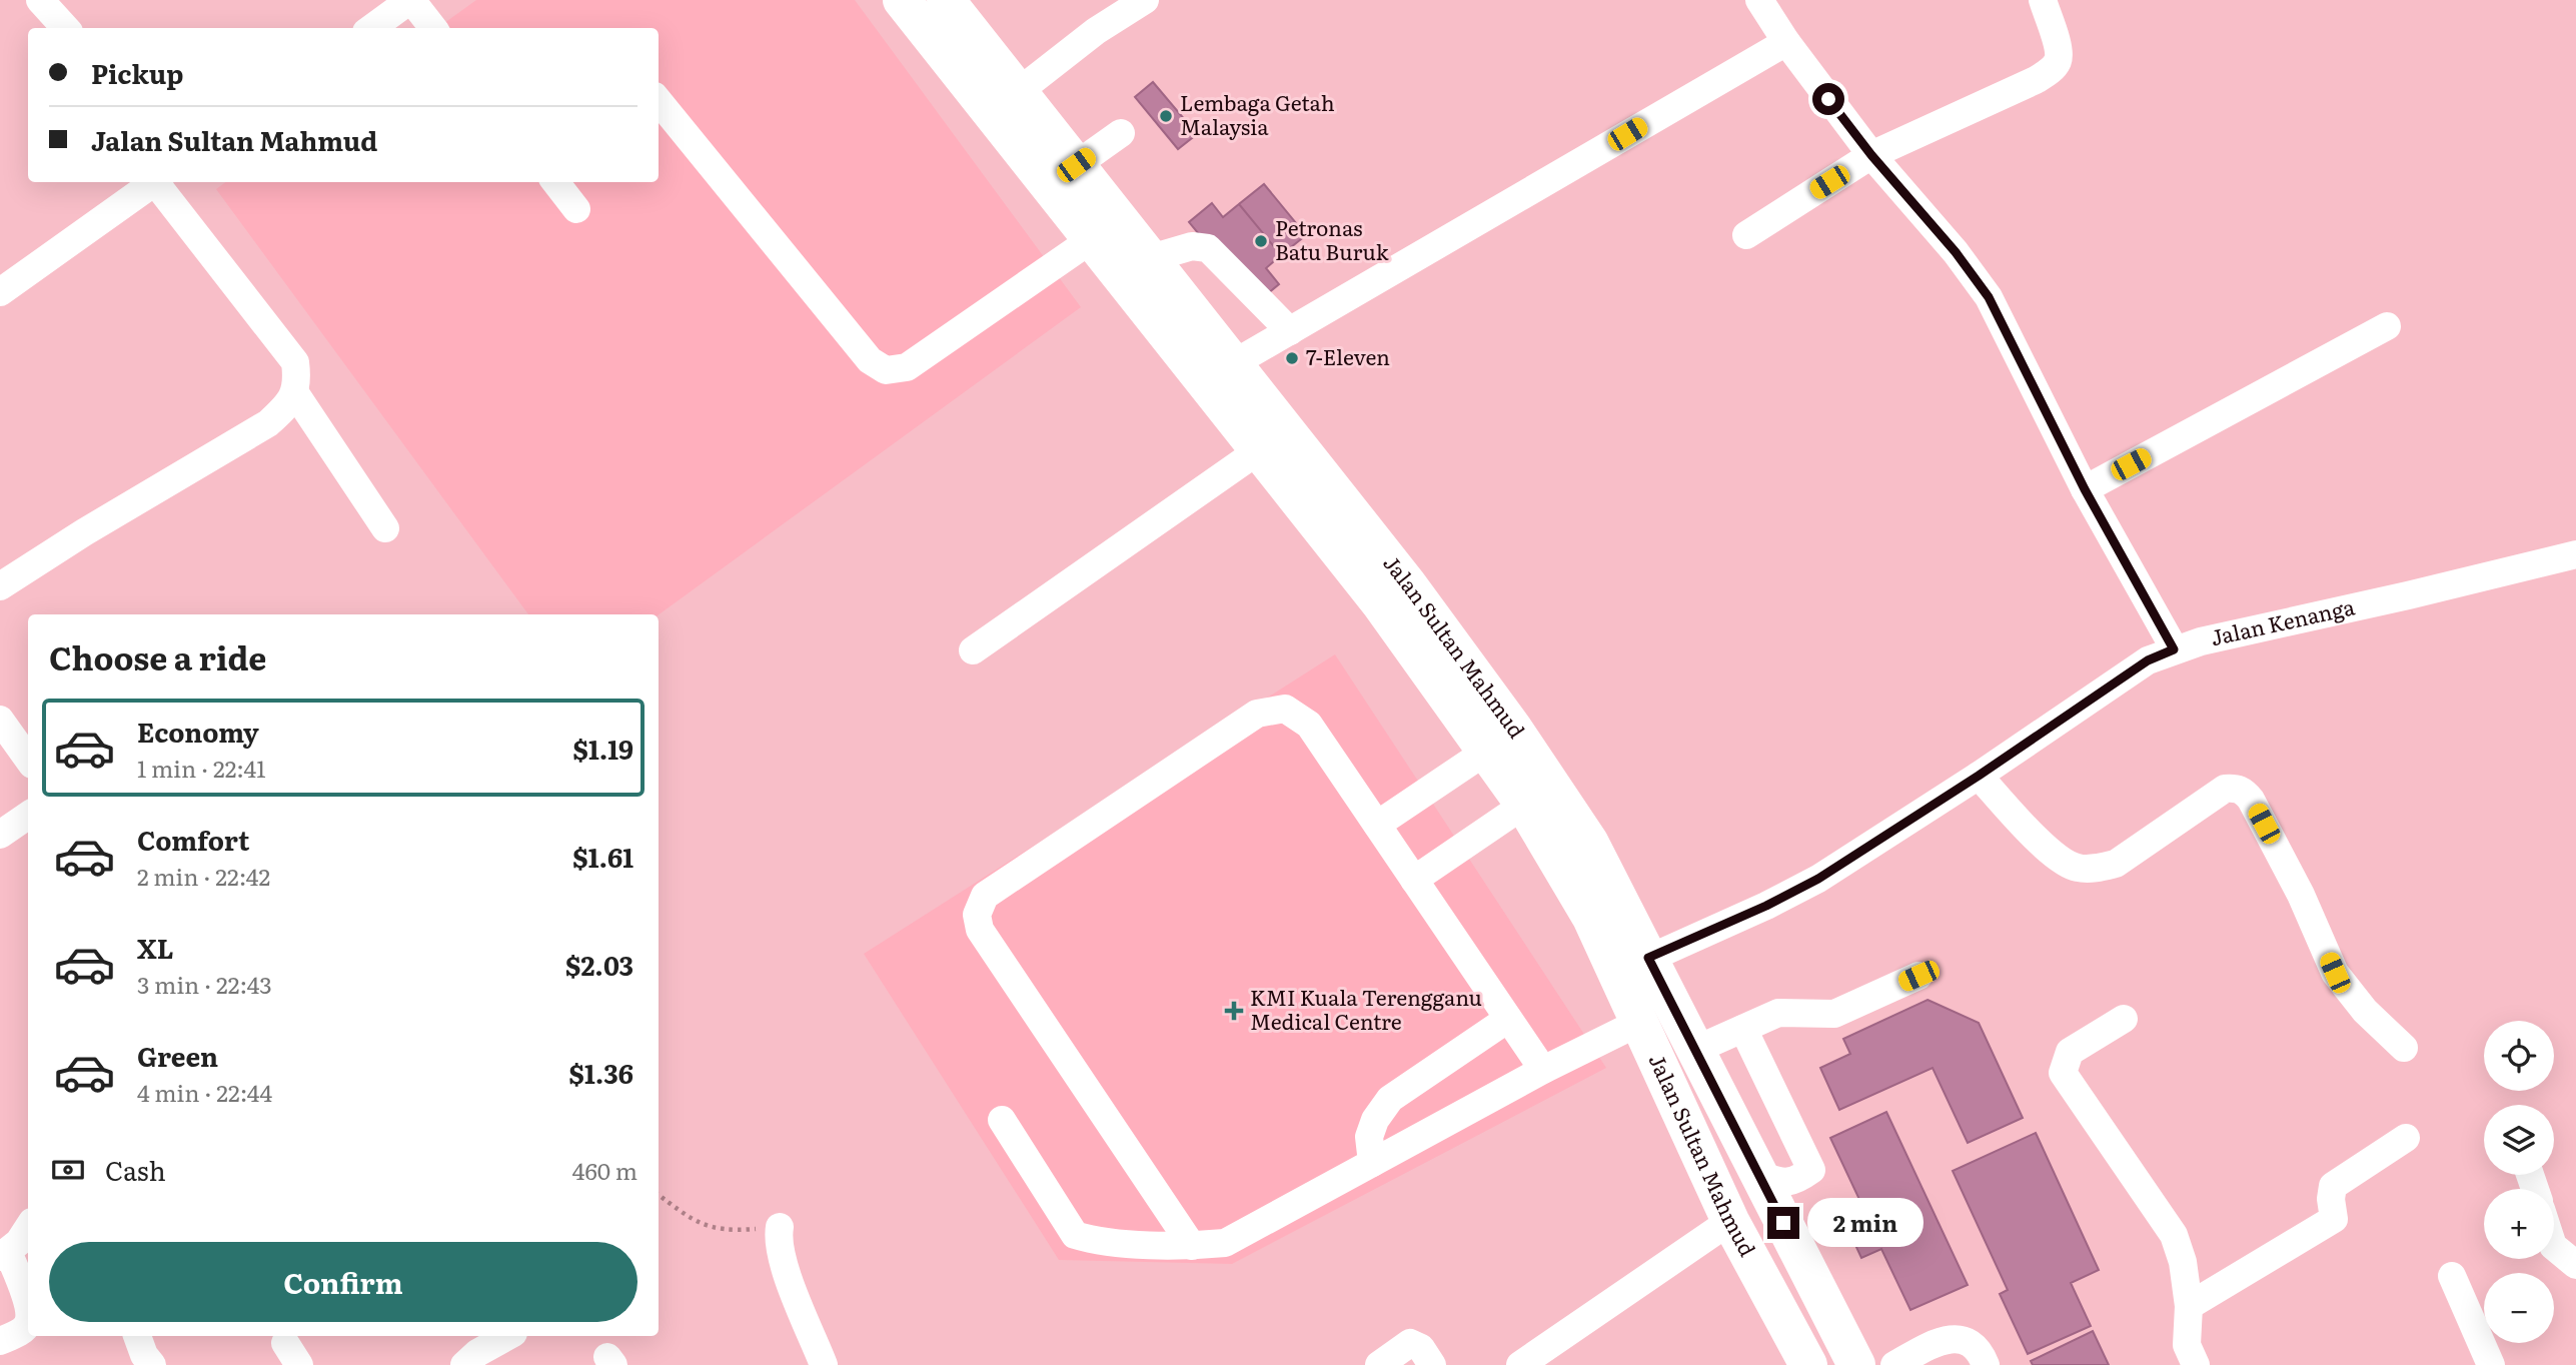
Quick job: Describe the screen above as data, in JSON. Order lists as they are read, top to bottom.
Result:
{
  "streets": {
    "highway": ["Jalan Sultan Mahmud"],
    "street": ["Jalan Kenanga"]
  },
  "crossings": [
    ["Jalan Kenanga", "Jalan Sultan Mahmud"]
  ],
  "places": {
    "other": ["Lembaga Getah Malaysia", "Petronas Batu Buruk", "7-Eleven"],
    "health": ["KMI Kuala Terengganu Medical Centre"]
  },
  "page": {
    "banner": ["Pickup", "Jalan Sultan Mahmud"],
    "heading": "Choose a ride",
    "list": [
      {
        "name": "Economy",
        "note": "1 min · 22:41",
        "value": "$1.19"
      },
      {
        "name": "Comfort",
        "note": "2 min · 22:42",
        "value": "$1.61"
      },
      {
        "name": "XL",
        "note": "3 min · 22:43",
        "value": "$2.03"
      },
      {
        "name": "Green",
        "note": "4 min · 22:44",
        "value": "$1.36"
      }
    ],
    "map_buttons": ["+", "−"],
    "pay": ["Cash", "460 m"],
    "bubble": "2 min",
    "buttons": "Confirm"
  }
}
